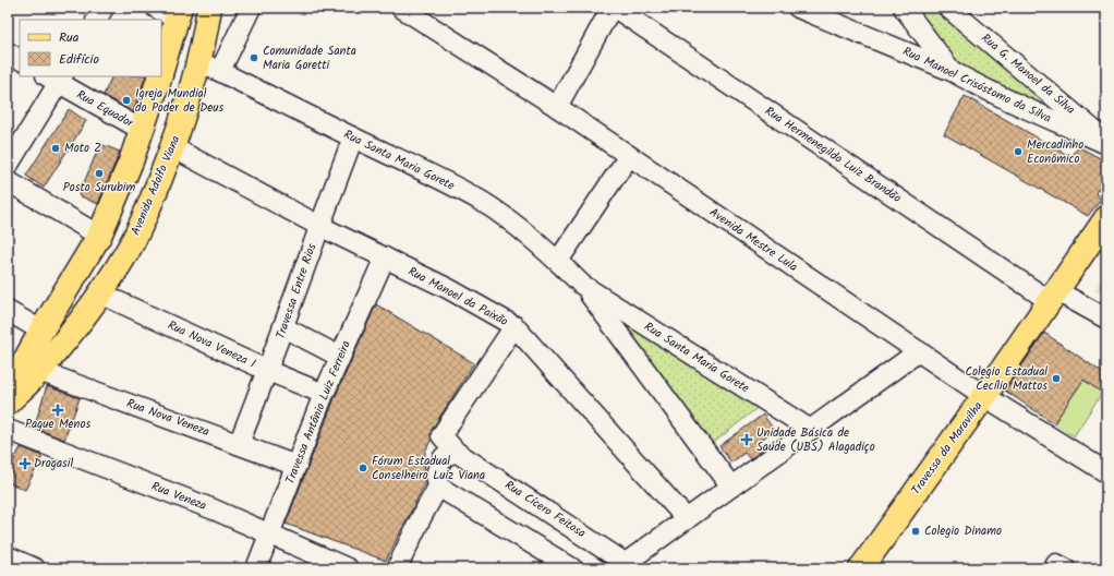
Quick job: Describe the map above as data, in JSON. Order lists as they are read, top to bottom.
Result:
{
  "streets": {
    "main road": ["Avenida Adolfo Viana", "Travessa da Maravilha"],
    "street": [
      "Rua G. Manoel da Silva",
      "Rua Manoel Crisóstomo da Silva",
      "Rua Equador",
      "Rua Hermenegildo Luiz Brandão",
      "Rua Santa Maria Gorete",
      "Avenida Mestre Lula",
      "Travessa Entre Rios",
      "Rua Manoel da Paixão",
      "Rua Nova Veneza I",
      "Travessa Antônio Luiz Ferreira",
      "Rua Nova Veneza",
      "Rua Veneza",
      "Rua Cícero Feitosa"
    ]
  },
  "crossings": [
    ["Rua G. Manoel da Silva", "Rua Manoel Crisóstomo da Silva"],
    ["Rua Hermenegildo Luiz Brandão", "Travessa da Maravilha"],
    ["Rua Santa Maria Gorete", "Avenida Adolfo Viana"],
    ["Rua Santa Maria Gorete", "Travessa Entre Rios"],
    ["Avenida Adolfo Viana", "Rua Manoel da Paixão"],
    ["Avenida Adolfo Viana", "Rua Nova Veneza I"],
    ["Avenida Adolfo Viana", "Rua Nova Veneza"],
    ["Avenida Mestre Lula", "Travessa da Maravilha"],
    ["Travessa Entre Rios", "Rua Manoel da Paixão"],
    ["Travessa Entre Rios", "Rua Nova Veneza I"],
    ["Travessa Entre Rios", "Rua Nova Veneza"],
    ["Rua Manoel da Paixão", "Travessa Antônio Luiz Ferreira"],
    ["Rua Manoel da Paixão", "Rua Cícero Feitosa"],
    ["Rua Nova Veneza I", "Travessa Antônio Luiz Ferreira"],
    ["Travessa Antônio Luiz Ferreira", "Rua Nova Veneza"],
    ["Travessa Antônio Luiz Ferreira", "Rua Veneza"]
  ],
  "places": {
    "other": [
      "Comunidade Santa Maria Goretti",
      "Igreja Mundial do Poder de Deus",
      "Moto Z",
      "Mercadinho Econômico",
      "Posto Surubim",
      "Colegio Estadual Cecílio Mattos",
      "Fórum Estadual Conselheiro Luiz Viana",
      "Colegio Dinamo"
    ],
    "health": ["Pague Menos", "Unidade Básica de Saúde (UBS) Alagadiço", "Drogasil"]
  },
  "legend": ["Rua", "Edifício"]
}
